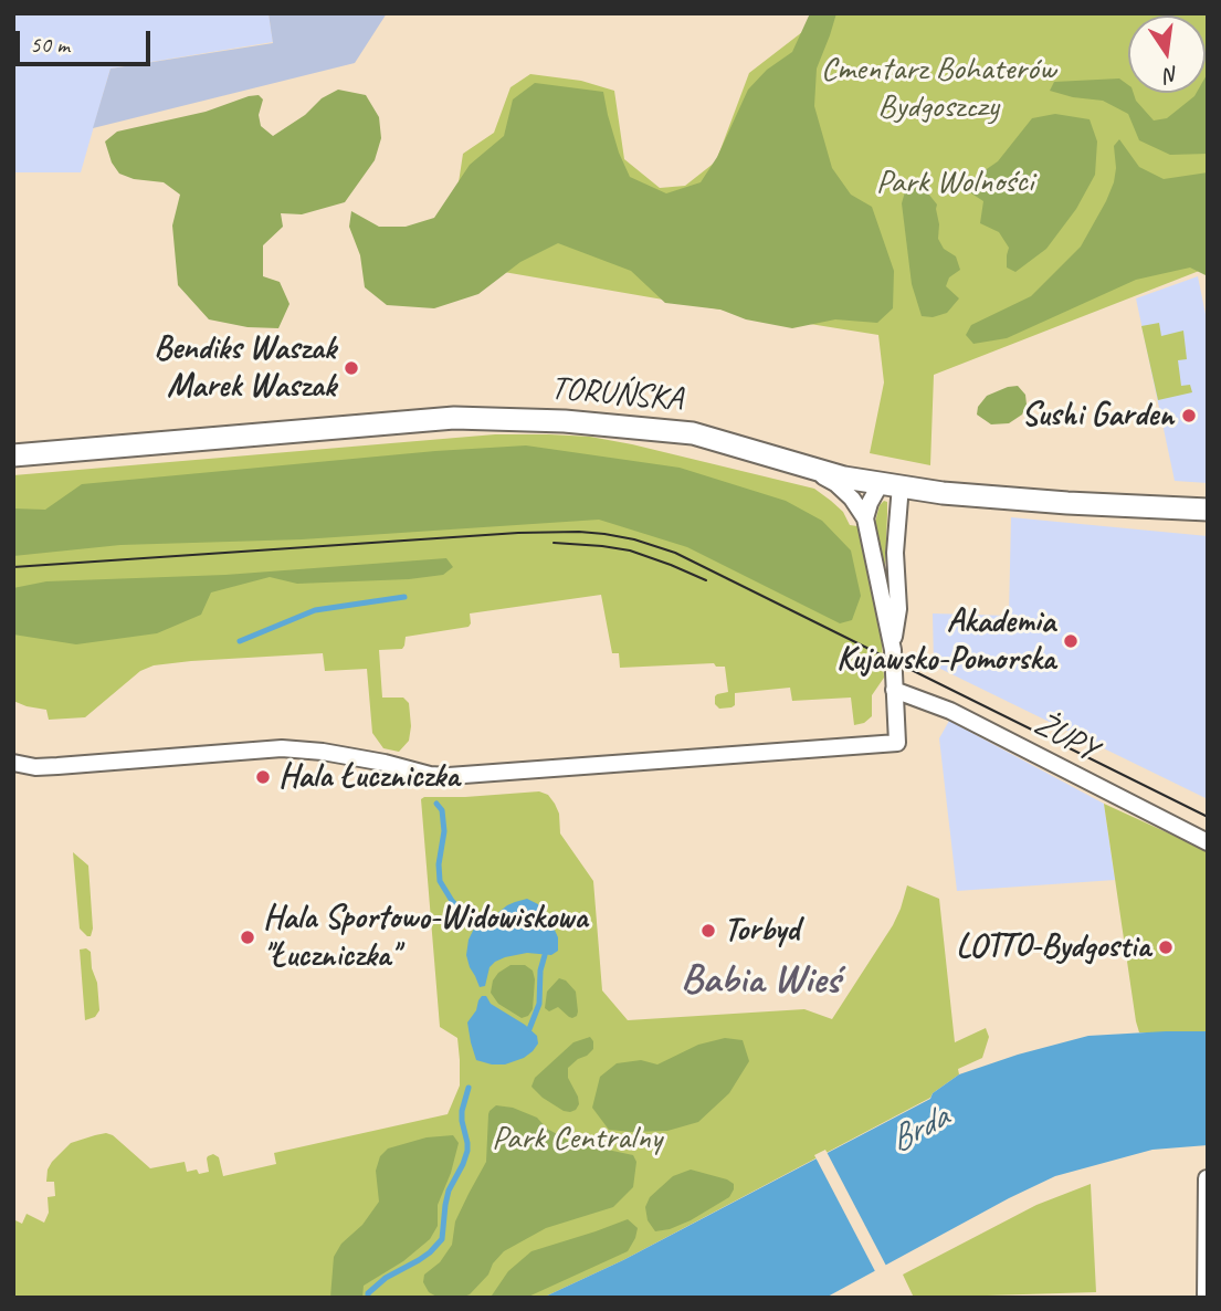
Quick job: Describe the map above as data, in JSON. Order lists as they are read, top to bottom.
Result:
{
  "streets": {
    "street": ["TORUŃSKA", "ŻUPY"]
  },
  "districts": ["Babia Wieś"],
  "water": ["Brda"],
  "parks": ["Cmentarz Bohaterów Bydgoszczy", "Park Wolności", "Park Centralny"],
  "places": [
    "Bendiks Waszak Marek Waszak",
    "Sushi Garden",
    "Akademia Kujawsko-Pomorska",
    "Hala Łuczniczka",
    "Torbyd",
    "Hala Sportowo-Widowiskowa \"Łuczniczka\"",
    "LOTTO-Bydgostia"
  ],
  "scale_bar": "50 m",
  "north": "bottom"
}
